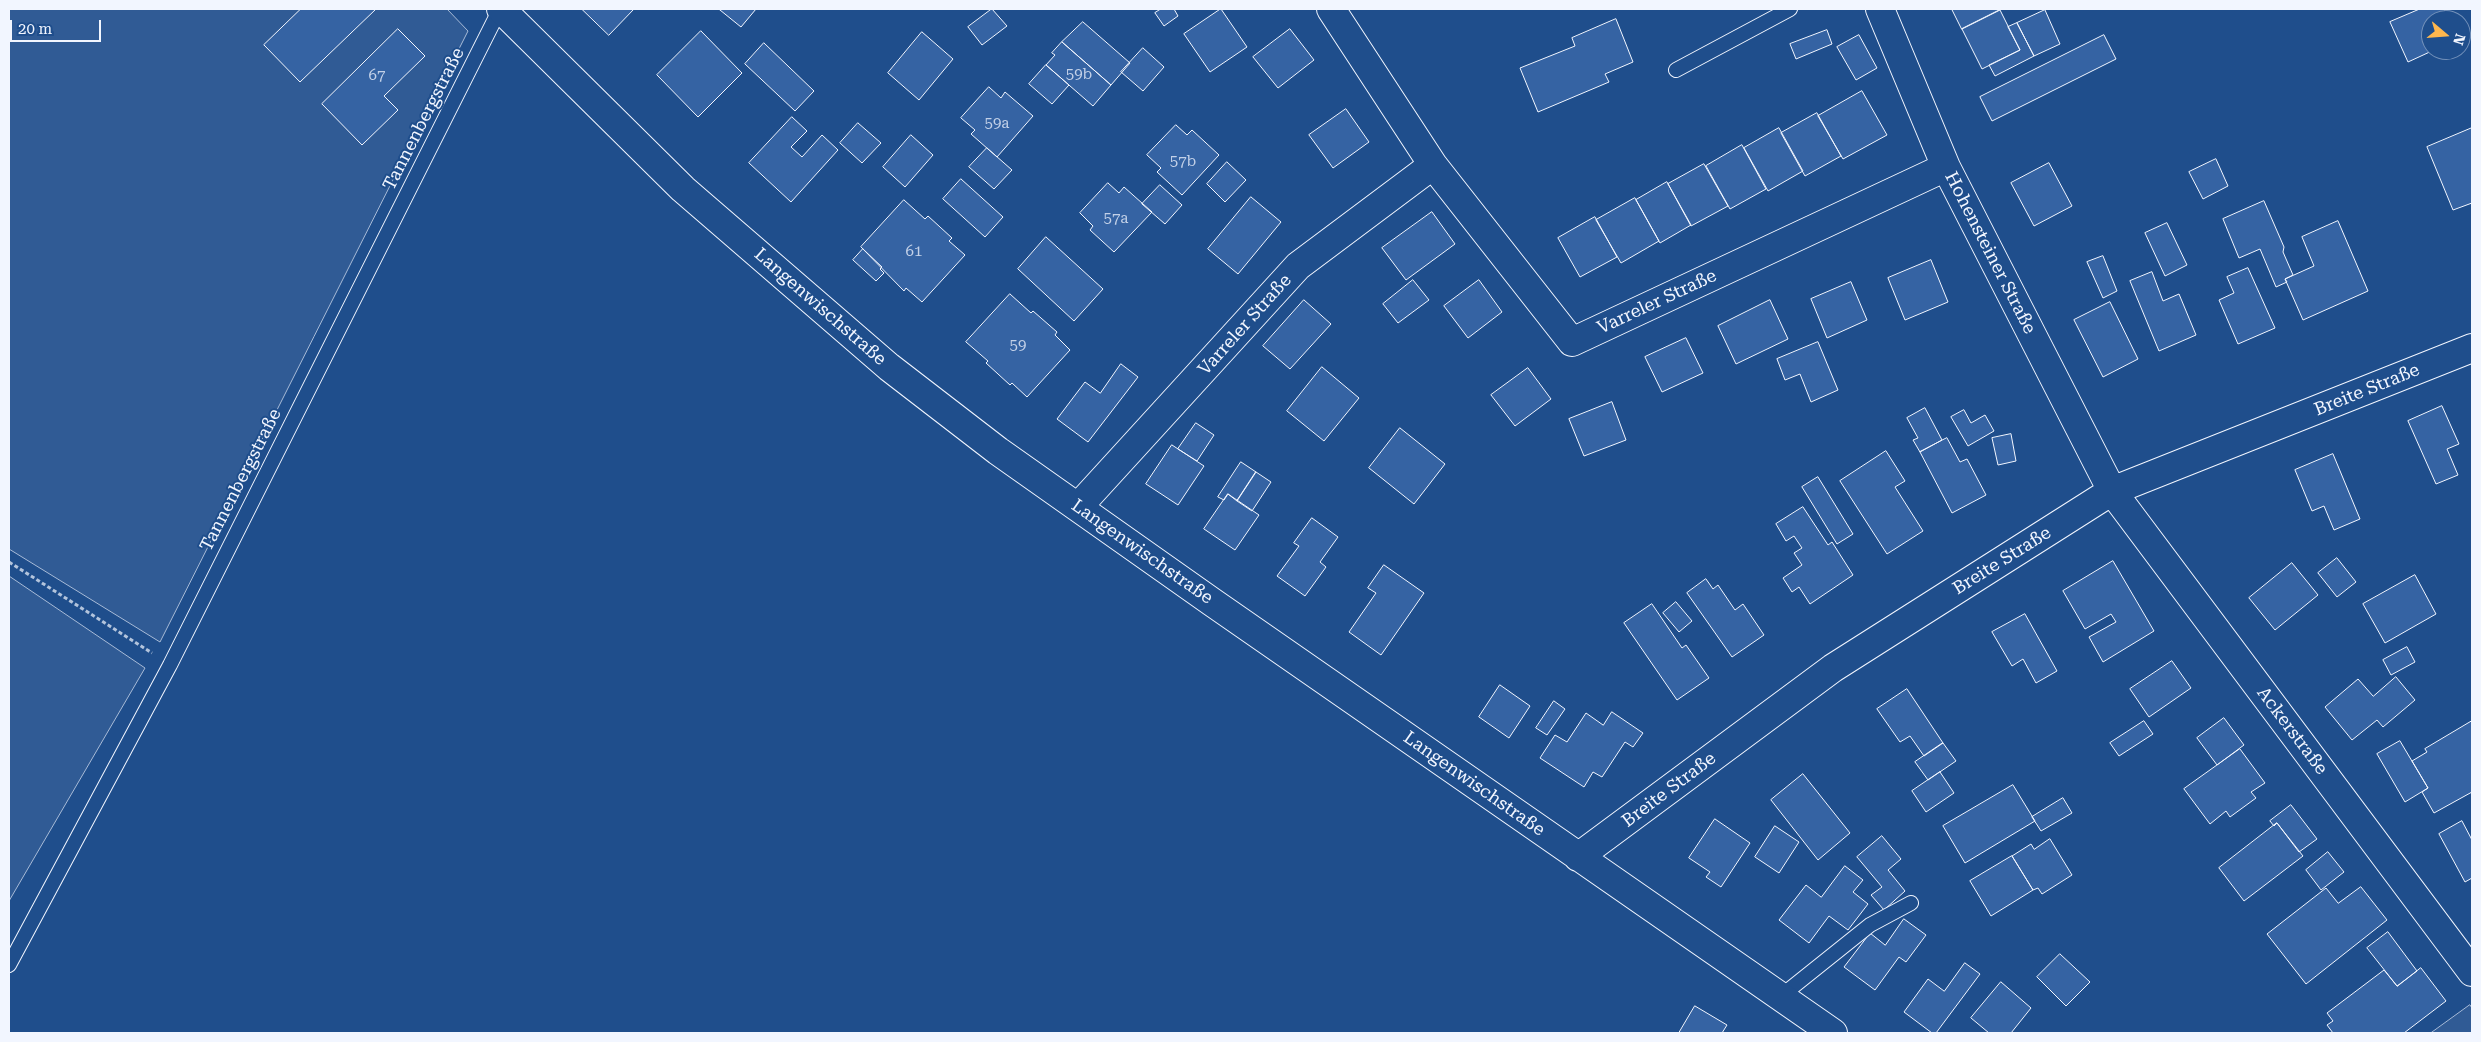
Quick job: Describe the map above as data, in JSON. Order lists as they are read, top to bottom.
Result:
{
  "streets": {
    "street": [
      "Hohensteiner Straße",
      "Varreler Straße",
      "Langenwischstraße",
      "Breite Straße",
      "Ackerstraße"
    ],
    "lane": ["Tannenbergstraße"]
  },
  "crossings": [
    ["Tannenbergstraße", "Langenwischstraße"],
    ["Hohensteiner Straße", "Varreler Straße"],
    ["Hohensteiner Straße", "Breite Straße"],
    ["Hohensteiner Straße", "Ackerstraße"],
    ["Varreler Straße", "Langenwischstraße"],
    ["Langenwischstraße", "Breite Straße"],
    ["Breite Straße", "Ackerstraße"]
  ],
  "house_numbers": [
    "59b",
    "67",
    "59a",
    "57b",
    "57a",
    "61",
    "59"
  ],
  "scale_bar": "20 m",
  "north": "right"
}
